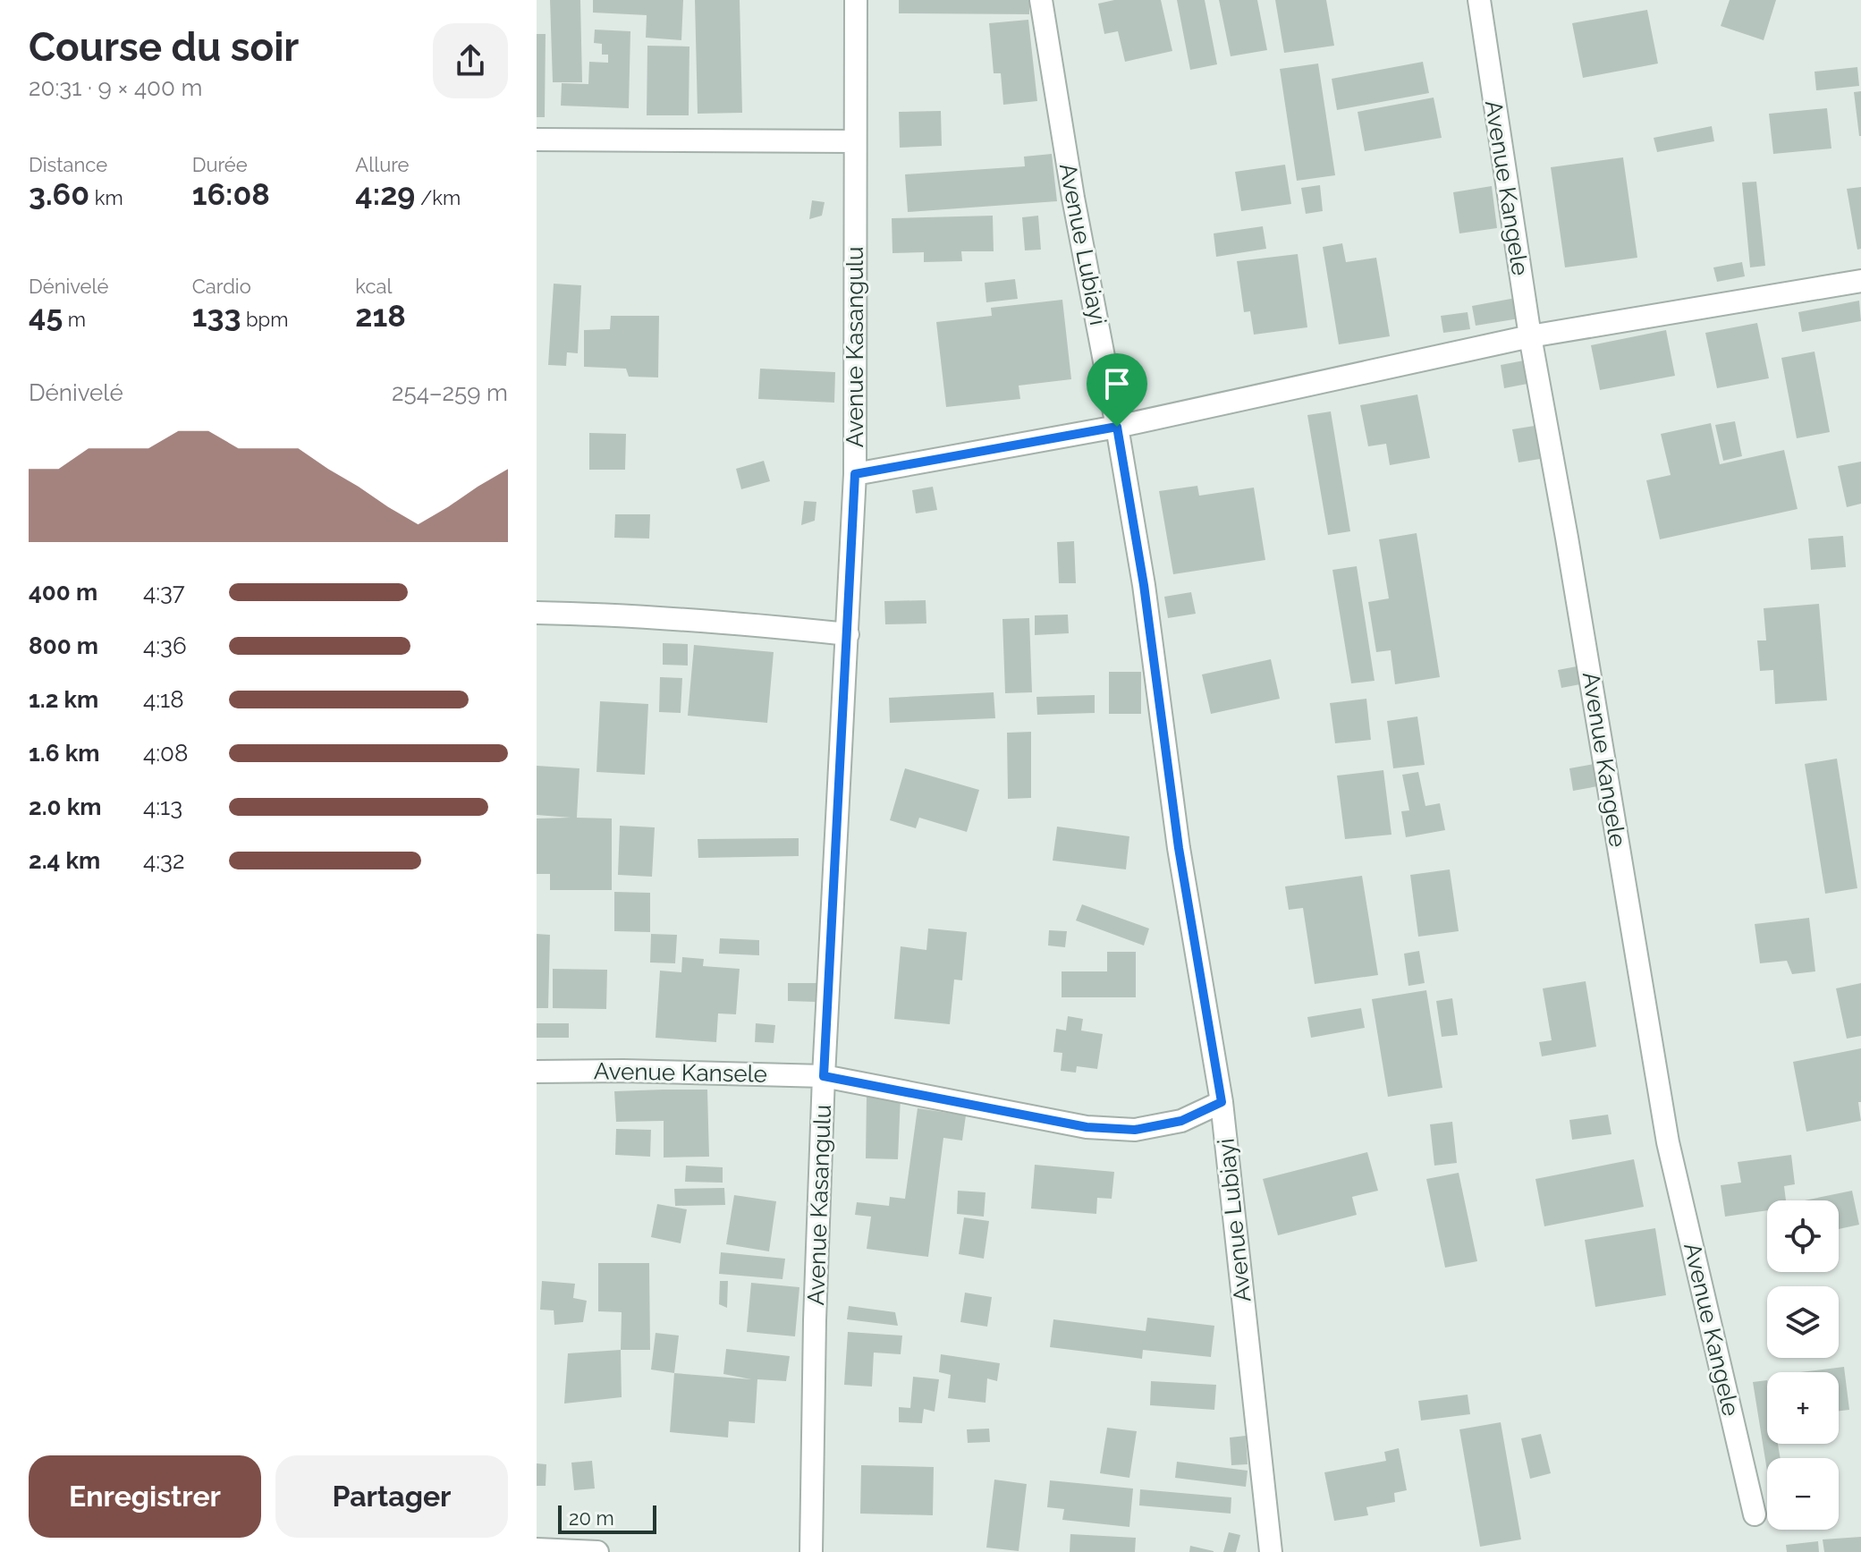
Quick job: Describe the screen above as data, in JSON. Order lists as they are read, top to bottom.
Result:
{
  "streets": {
    "street": [
      "Avenue Kangele",
      "Avenue Lubiayi",
      "Avenue Kasangulu",
      "Avenue Kansele"
    ]
  },
  "crossings": [
    ["Avenue Lubiayi", "Avenue Kansele"],
    ["Avenue Kasangulu", "Avenue Kansele"]
  ],
  "scale_bar": "20 m",
  "page": {
    "heading": ["Course du soir", "20:31 · 9 × 400 m"],
    "stats": [
      ["Distance", "3.60 km"],
      ["Durée", "16:08"],
      ["Allure", "4:29 /km"],
      ["Dénivelé", "45 m"],
      ["Cardio", "133 bpm"],
      ["kcal", "218"]
    ],
    "chart": ["Dénivelé", "254–259 m"],
    "list": [
      {
        "name": "400 m",
        "note": "4:37"
      },
      {
        "name": "800 m",
        "note": "4:36"
      },
      {
        "name": "1.2 km",
        "note": "4:18"
      },
      {
        "name": "1.6 km",
        "note": "4:08"
      },
      {
        "name": "2.0 km",
        "note": "4:13"
      },
      {
        "name": "2.4 km",
        "note": "4:32"
      }
    ],
    "map_buttons": ["+", "−"],
    "buttons": ["Enregistrer", "Partager"],
    "scale": "20 m"
  }
}
